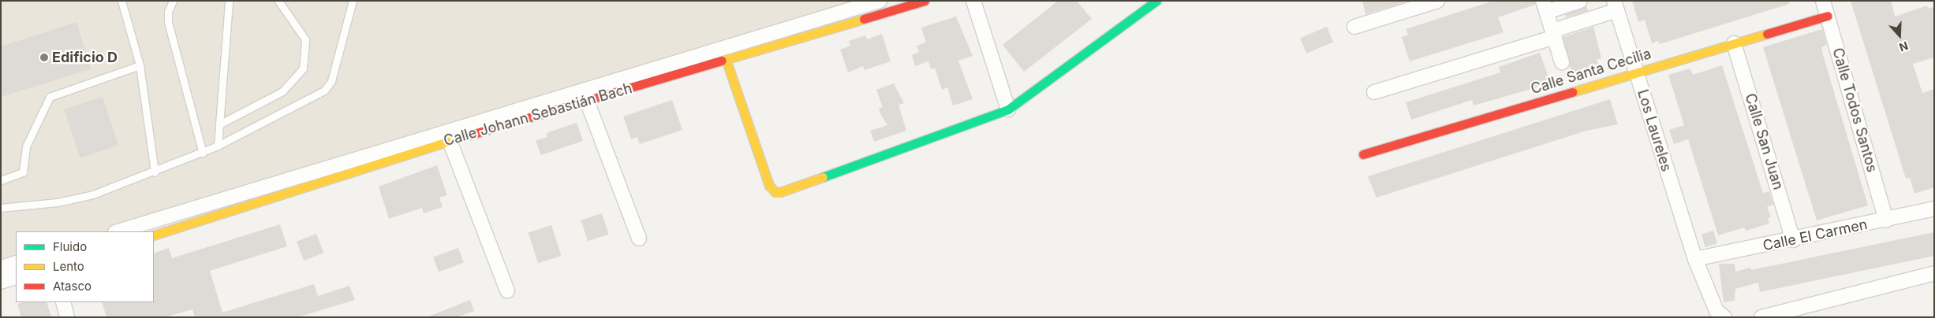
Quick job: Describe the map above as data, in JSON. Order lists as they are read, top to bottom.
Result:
{
  "streets": {
    "street": [
      "Calle Santa Cecilia",
      "Calle Todos Santos",
      "Calle Johann Sebastián Bach",
      "Los Laureles",
      "Calle San Juan",
      "Calle El Carmen"
    ]
  },
  "crossings": [
    ["Calle Santa Cecilia", "Calle Todos Santos"],
    ["Calle Santa Cecilia", "Los Laureles"],
    ["Calle Santa Cecilia", "Calle San Juan"],
    ["Calle Todos Santos", "Calle El Carmen"],
    ["Los Laureles", "Calle El Carmen"],
    ["Calle San Juan", "Calle El Carmen"]
  ],
  "places": ["Edificio D"],
  "legend": ["Fluido", "Lento", "Atasco"],
  "north": "bottom"
}
